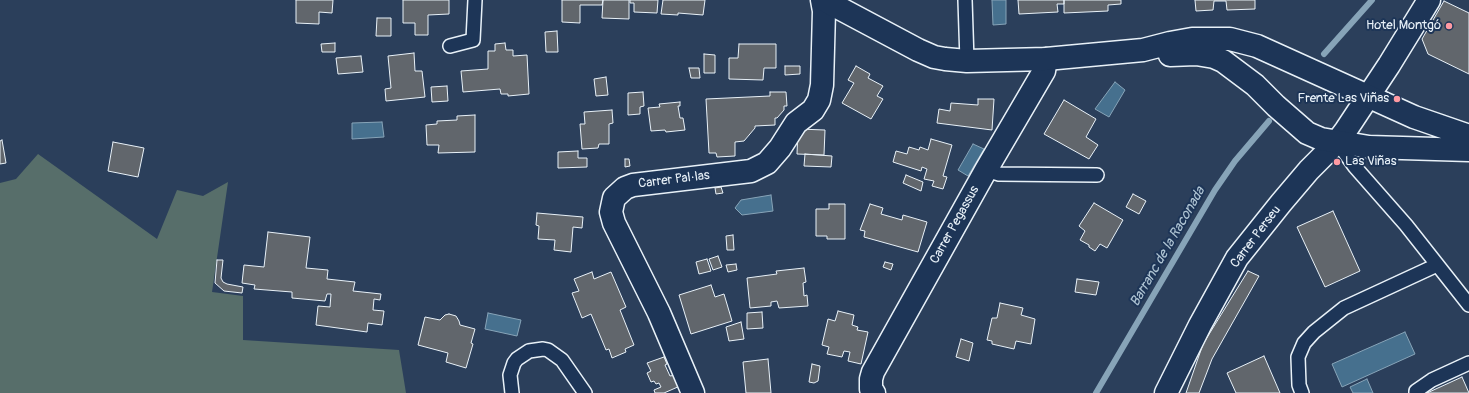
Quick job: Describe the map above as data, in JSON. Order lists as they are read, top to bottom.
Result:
{
  "streets": {
    "street": ["Carrer Pal·las", "Carrer Pegassus", "Carrer Perseu"]
  },
  "water": ["Barranc de la Raconada"],
  "places": ["Hotel Montgó", "Frente Las Viñas", "Las Viñas"]
}
